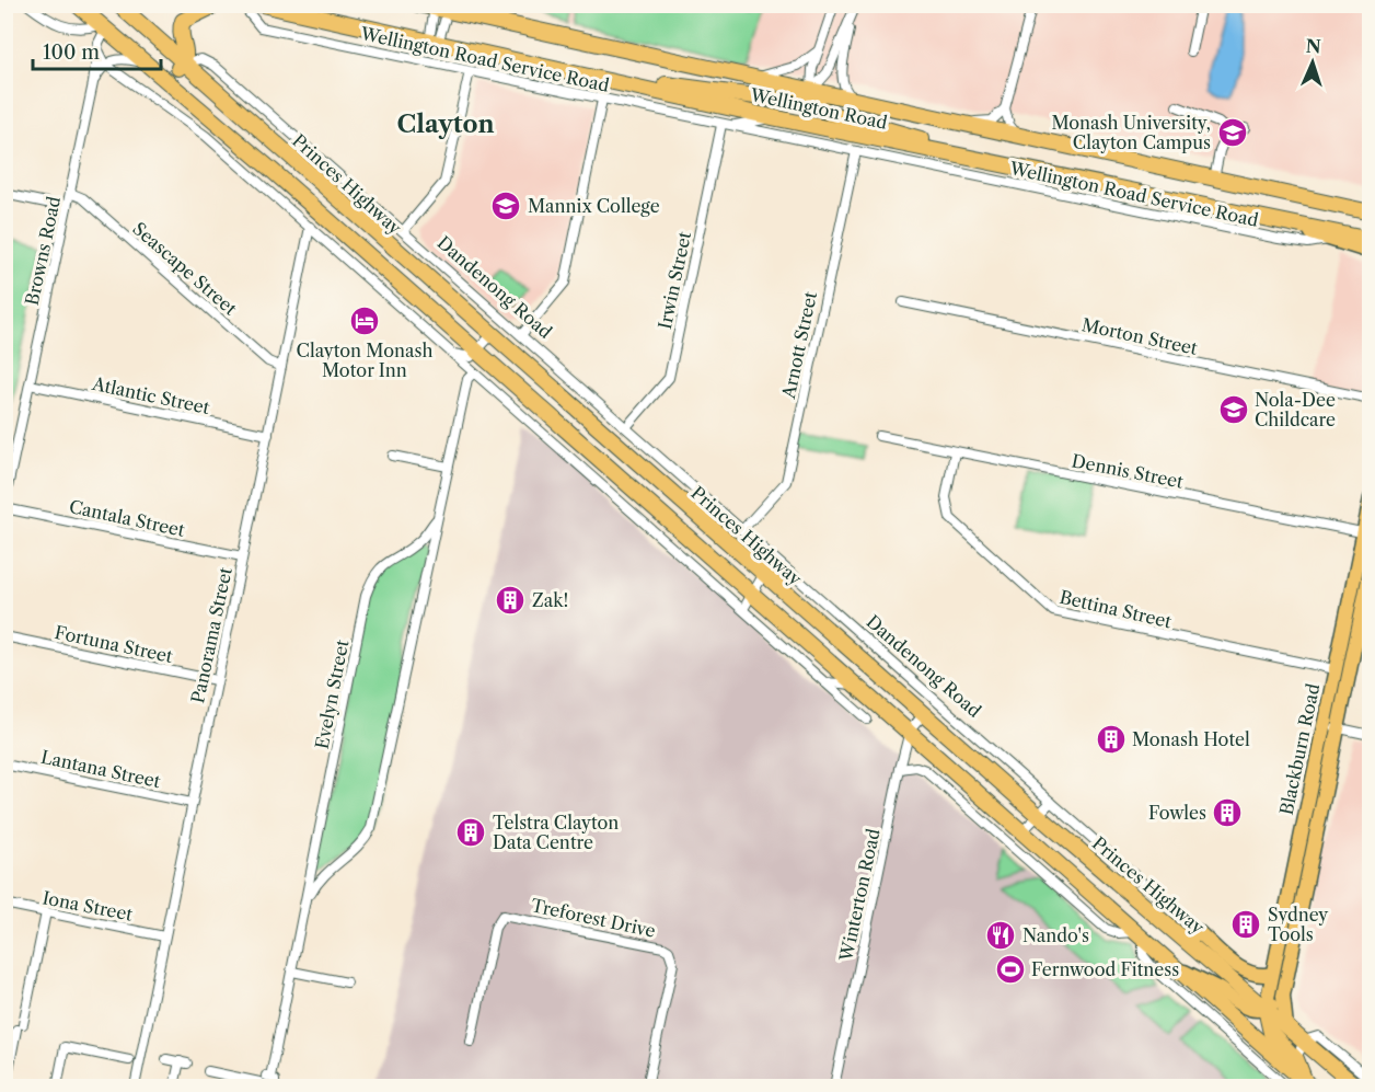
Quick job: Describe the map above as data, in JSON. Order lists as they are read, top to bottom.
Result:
{
  "streets": {
    "highway": ["Wellington Road", "Princes Highway"],
    "main road": ["Blackburn Road"],
    "street": [
      "Wellington Road Service Road",
      "Browns Road",
      "Seascape Street",
      "Irwin Street",
      "Dandenong Road",
      "Morton Street",
      "Arnott Street",
      "Atlantic Street",
      "Dennis Street",
      "Cantala Street",
      "Bettina Street",
      "Panorama Street",
      "Fortuna Street",
      "Evelyn Street",
      "Lantana Street",
      "Winterton Road",
      "Iona Street",
      "Treforest Drive"
    ]
  },
  "crossings": [
    ["Wellington Road Service Road", "Wellington Road"],
    ["Wellington Road Service Road", "Irwin Street"],
    ["Wellington Road Service Road", "Arnott Street"],
    ["Princes Highway", "Dandenong Road"],
    ["Princes Highway", "Blackburn Road"],
    ["Princes Highway", "Winterton Road"],
    ["Browns Road", "Seascape Street"],
    ["Browns Road", "Atlantic Street"],
    ["Seascape Street", "Panorama Street"],
    ["Irwin Street", "Dandenong Road"],
    ["Dandenong Road", "Arnott Street"],
    ["Atlantic Street", "Panorama Street"],
    ["Dennis Street", "Bettina Street"],
    ["Dennis Street", "Blackburn Road"],
    ["Cantala Street", "Panorama Street"],
    ["Bettina Street", "Blackburn Road"],
    ["Panorama Street", "Fortuna Street"],
    ["Panorama Street", "Lantana Street"],
    ["Panorama Street", "Iona Street"]
  ],
  "districts": ["Clayton"],
  "places": {
    "school or university": ["Monash University, Clayton Campus", "Mannix College", "Nola-Dee Childcare"],
    "hotel": ["Clayton Monash Motor Inn"],
    "building": [
      "Zak!",
      "Monash Hotel",
      "Fowles",
      "Telstra Clayton Data Centre",
      "Sydney Tools"
    ],
    "restaurant": ["Nando's"],
    "sports": ["Fernwood Fitness"]
  },
  "scale_bar": "100 m",
  "north": "top"
}
